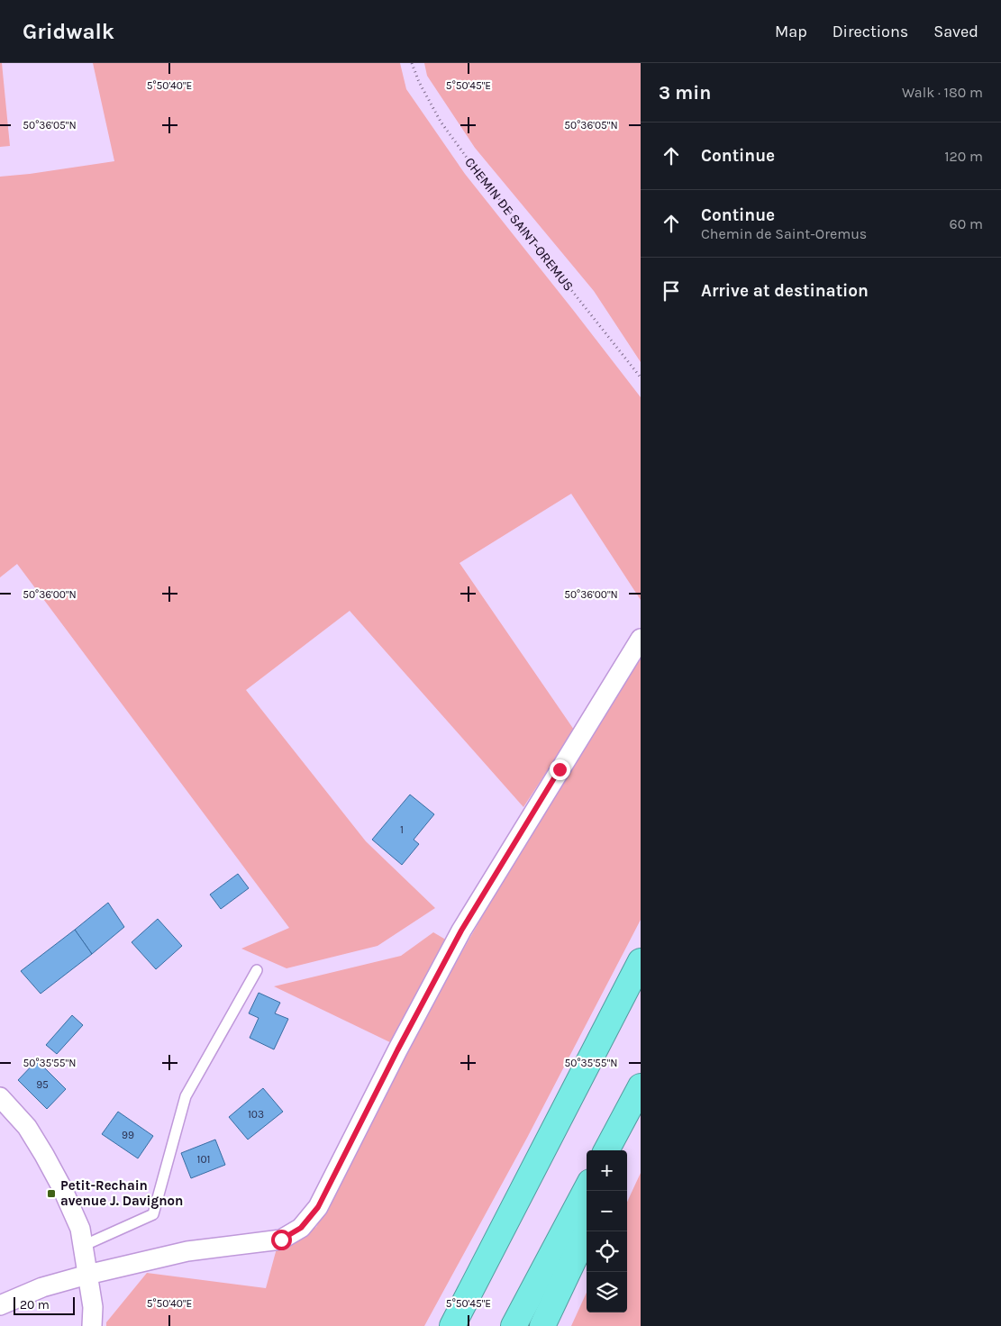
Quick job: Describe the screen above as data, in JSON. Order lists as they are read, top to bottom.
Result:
{
  "streets": {
    "path": ["CHEMIN DE SAINT-OREMUS"]
  },
  "places": {
    "transit": ["Petit-Rechain avenue J. Davignon"]
  },
  "house_numbers": [
    "1",
    "95",
    "103",
    "99",
    "101"
  ],
  "scale_bar": "20 m",
  "page": {
    "header": "Gridwalk",
    "nav": ["Map", "Directions", "Saved"],
    "heading": ["3 min", "Walk · 180 m"],
    "list": [
      ["Continue", "120 m"],
      ["Continue", "Chemin de Saint-Oremus", "60 m"],
      "Arrive at destination"
    ],
    "map_buttons": ["+", "−"],
    "scale": "20 m"
  },
  "coordinates": [
    "5°50'40\"E",
    "5°50'45\"E",
    "50°36'05\"N",
    "50°36'00\"N",
    "50°35'55\"N"
  ]
}
